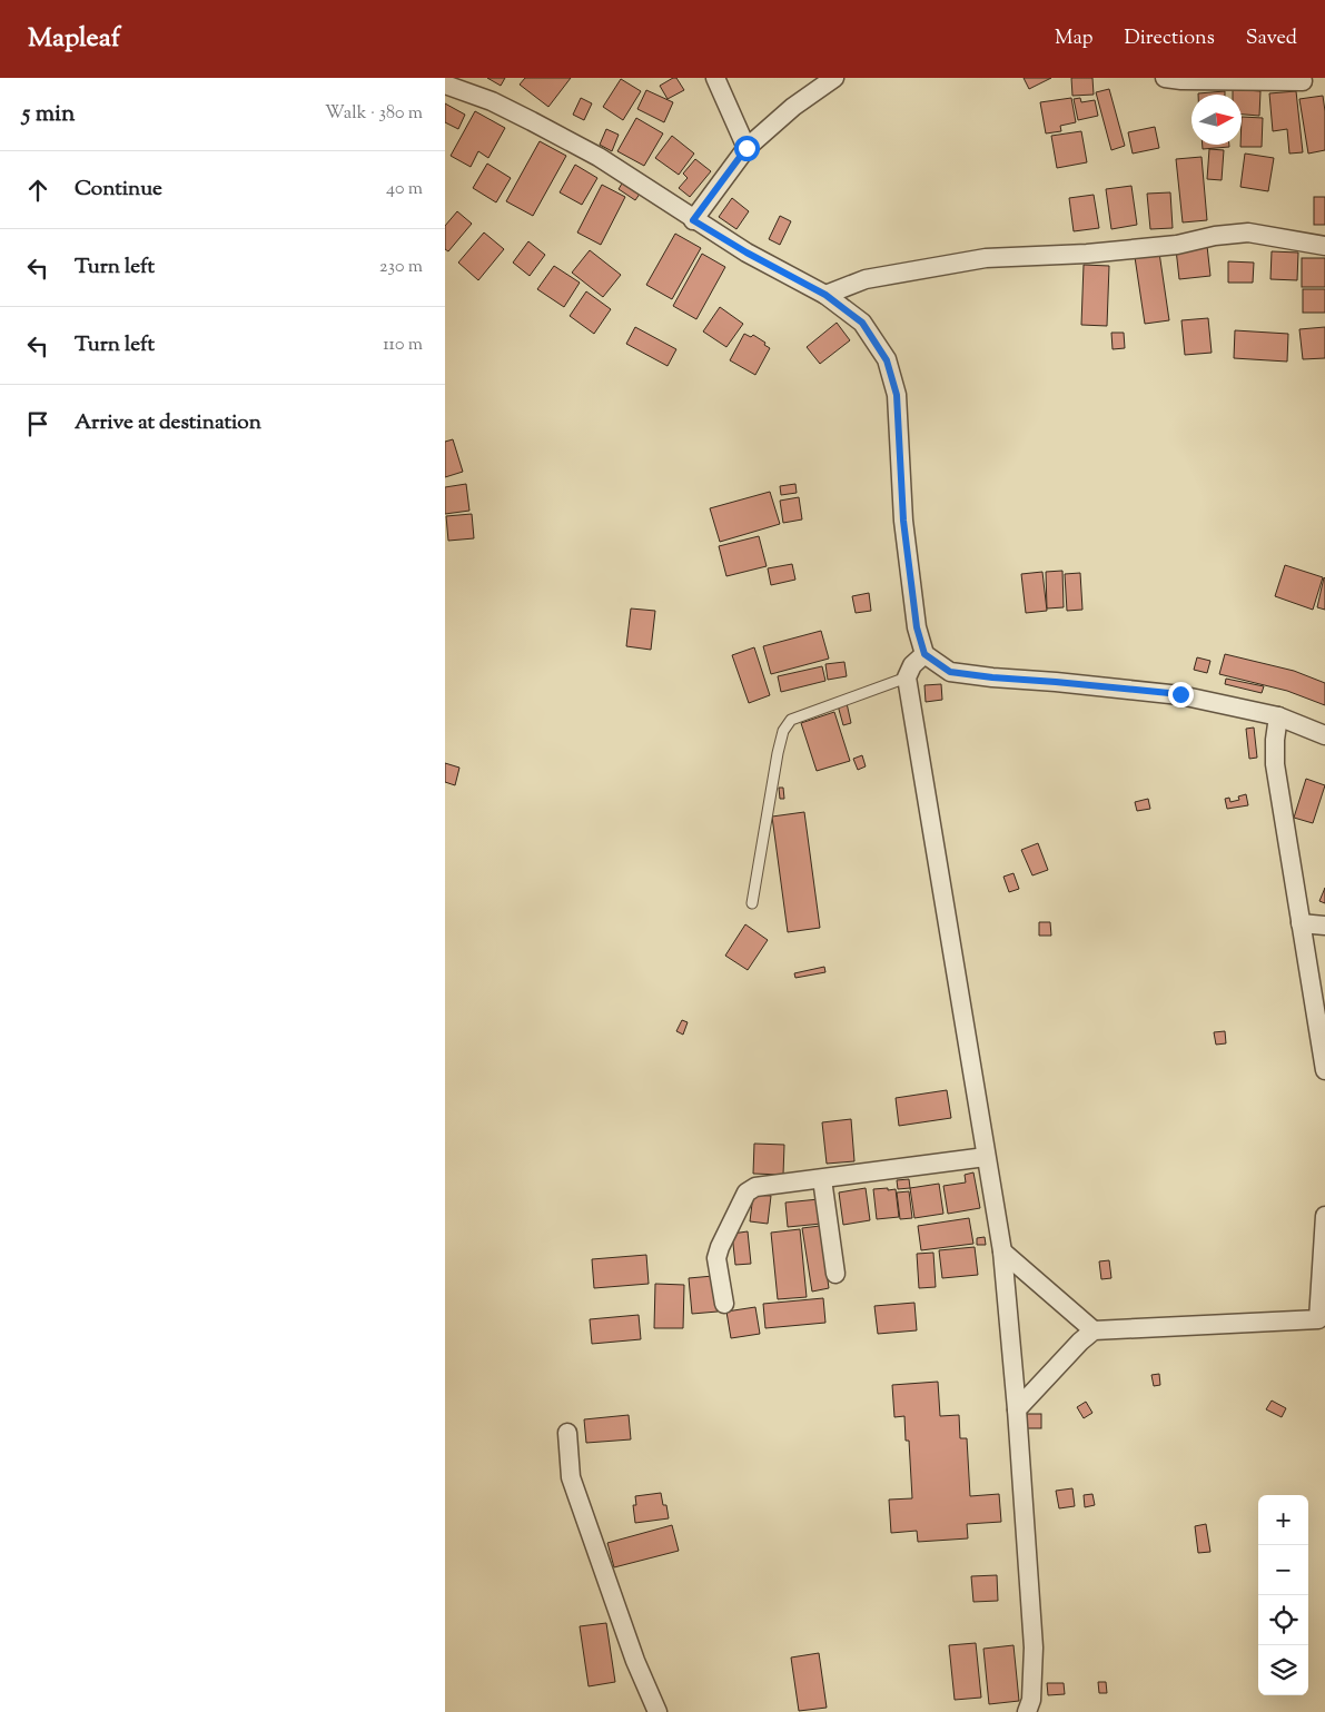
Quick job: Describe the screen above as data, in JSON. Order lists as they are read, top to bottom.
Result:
{
  "north": "right",
  "page": {
    "header": "Mapleaf",
    "nav": ["Map", "Directions", "Saved"],
    "heading": ["5 min", "Walk · 380 m"],
    "list": [
      ["Continue", "40 m"],
      ["Turn left", "230 m"],
      ["Turn left", "110 m"],
      "Arrive at destination"
    ],
    "map_buttons": ["+", "−"]
  }
}
